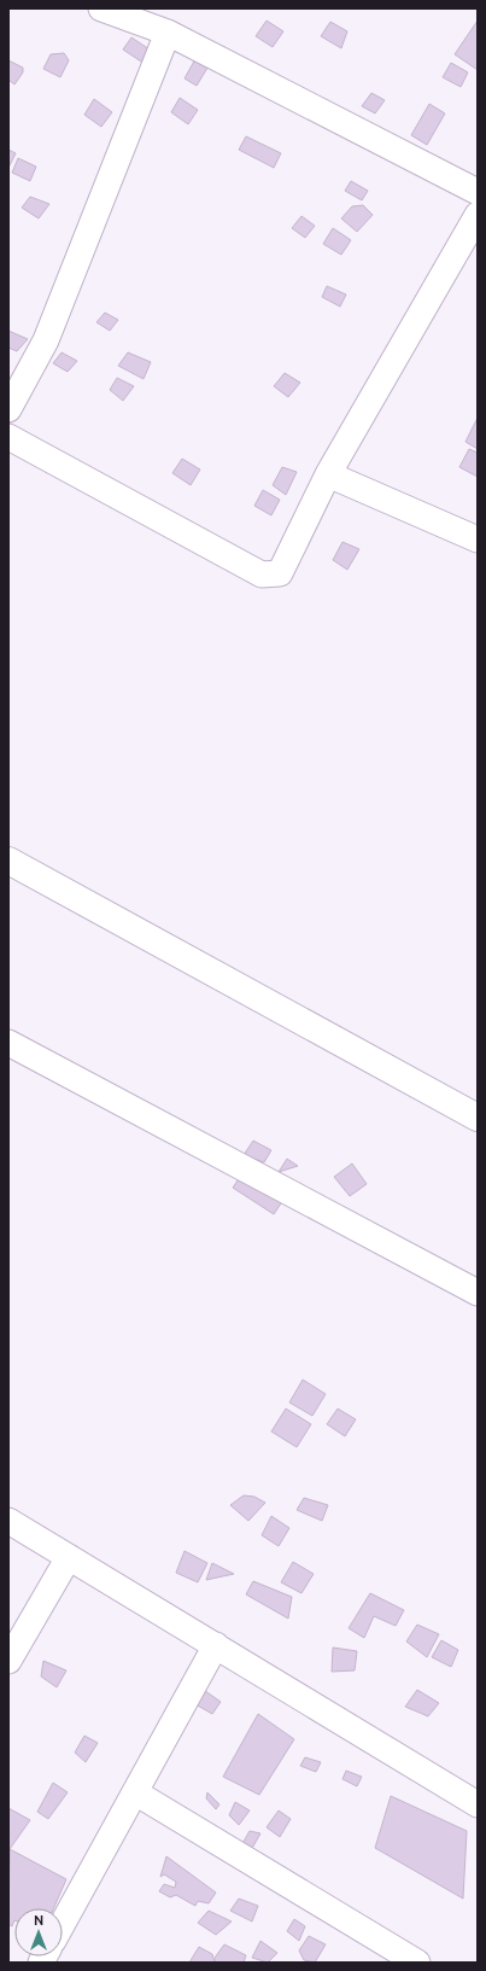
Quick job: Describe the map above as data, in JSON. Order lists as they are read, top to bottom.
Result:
{
  "north": "top"
}
